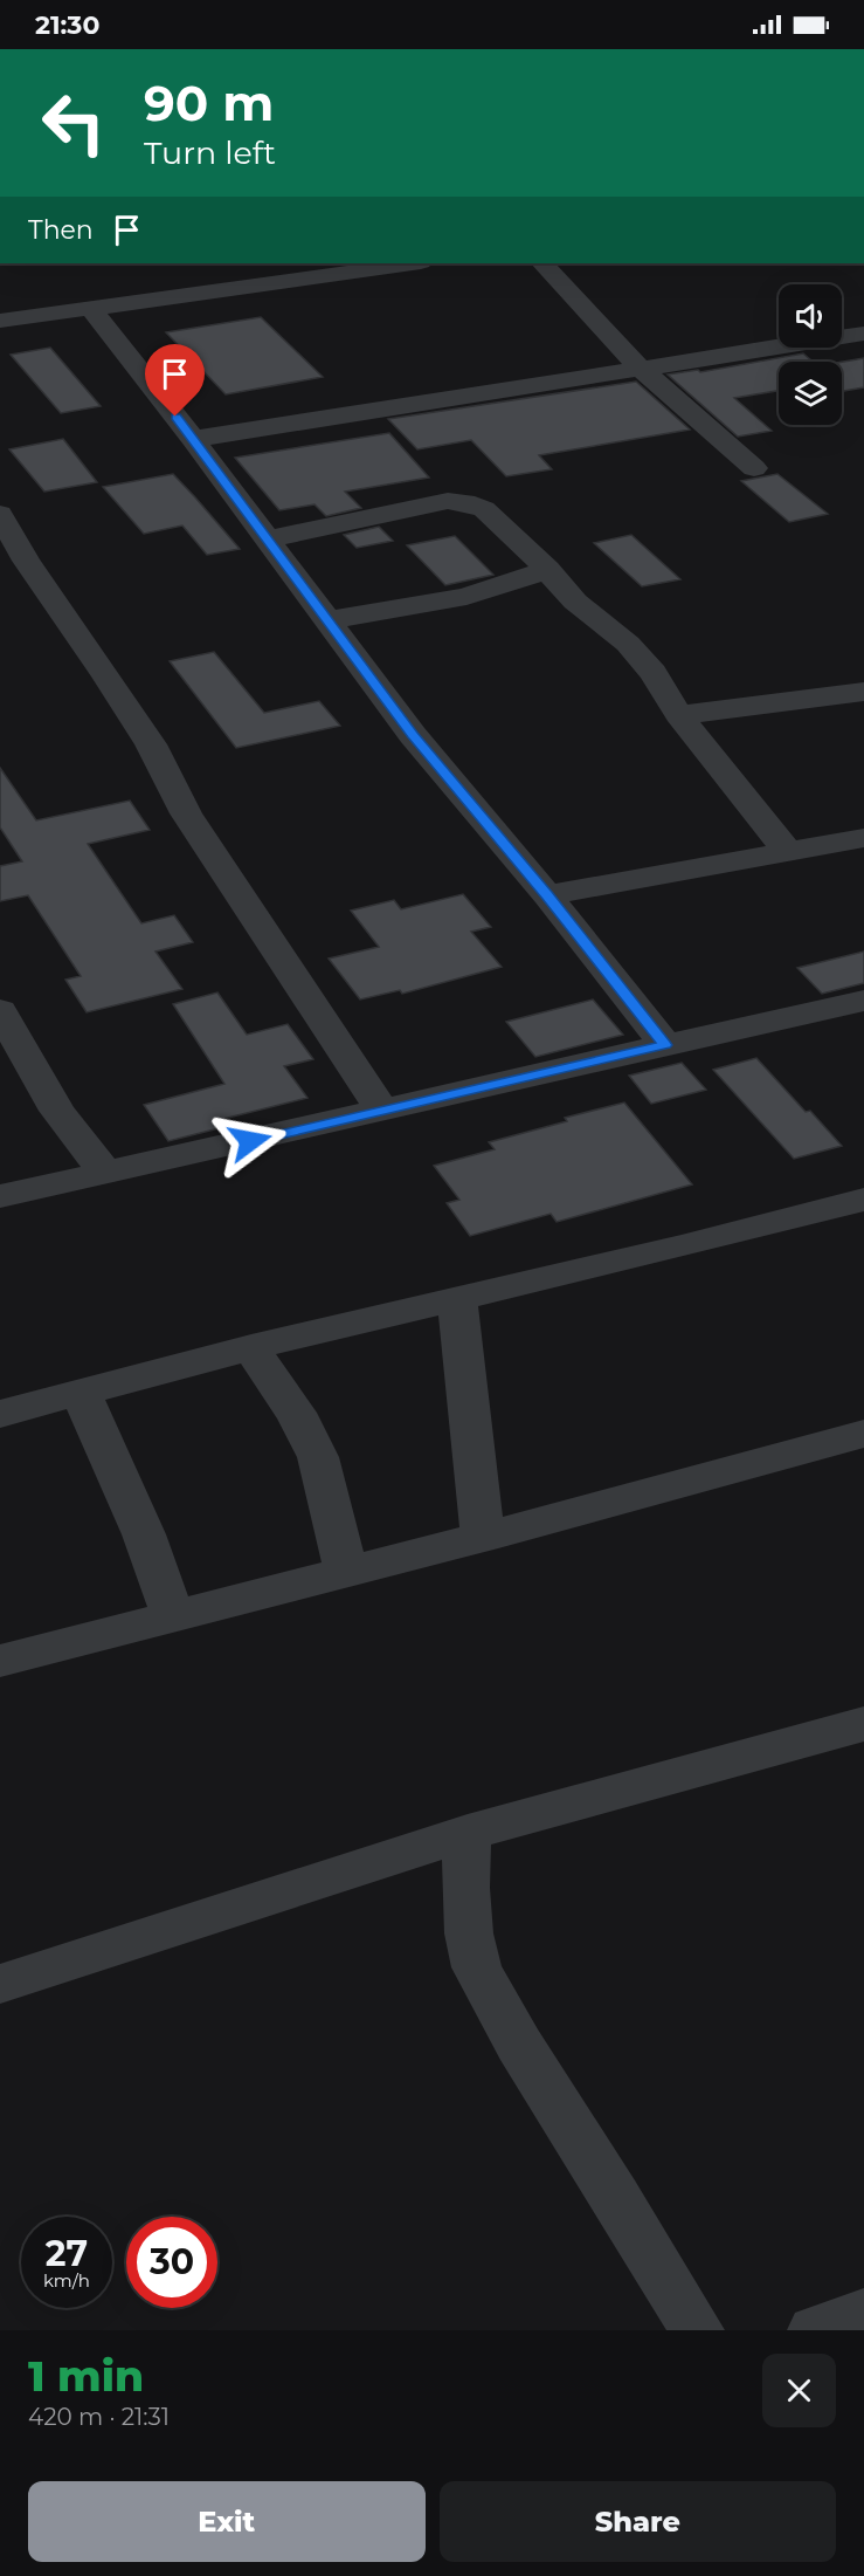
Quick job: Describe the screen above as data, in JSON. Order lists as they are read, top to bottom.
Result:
{
  "page": {
    "status": "21:30",
    "turn": ["90 m", "Turn left"],
    "then": "Then",
    "speed": "27 km/h",
    "limit": "30",
    "heading": ["1 min", "420 m · 21:31"],
    "buttons": ["Exit", "Share"]
  }
}
